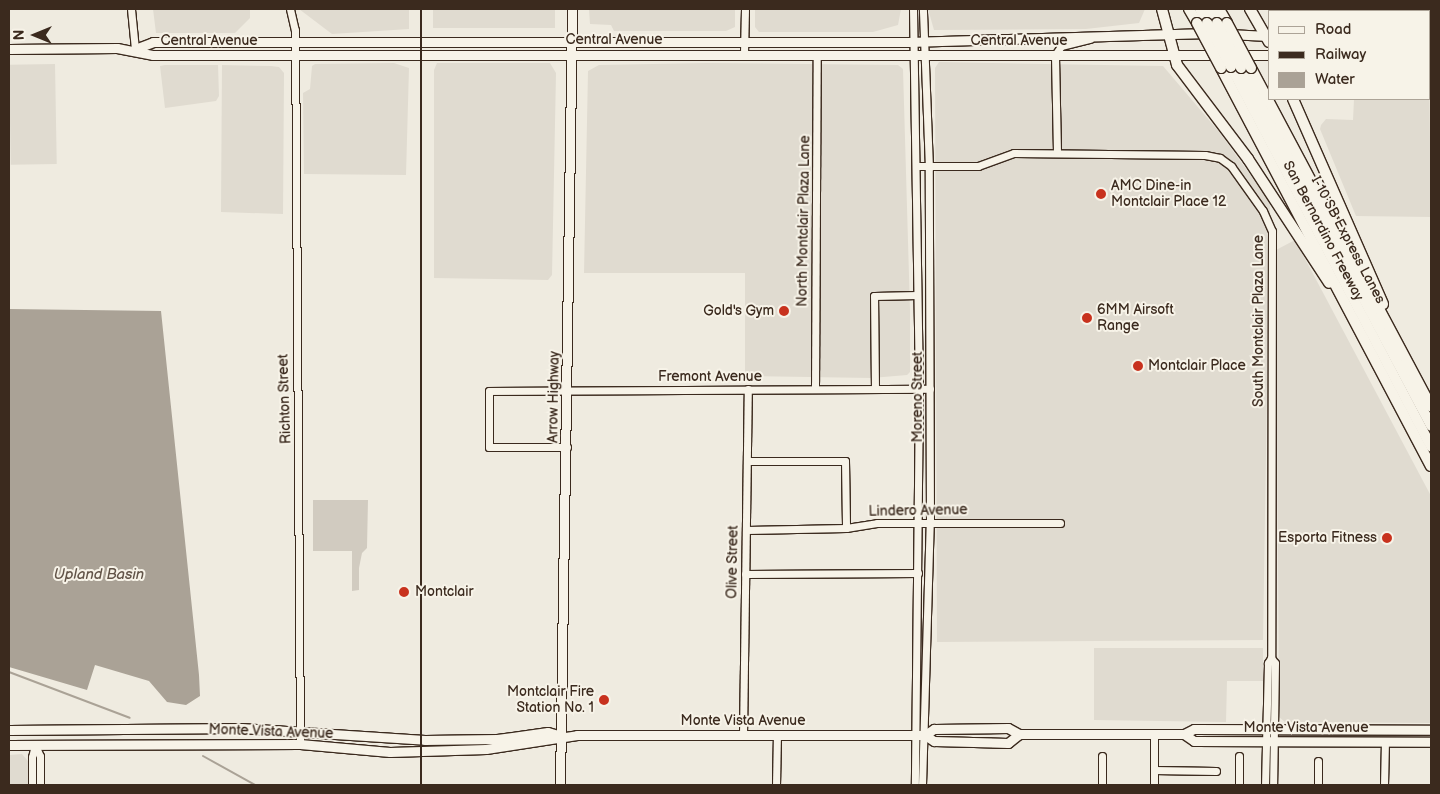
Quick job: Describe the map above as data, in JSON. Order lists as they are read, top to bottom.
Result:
{
  "streets": {
    "highway": ["San Bernardino Freeway", "I-10 SB Express Lanes"],
    "main road": ["Central Avenue", "Arrow Highway", "Monte Vista Avenue"],
    "street": [
      "North Montclair Plaza Lane",
      "South Montclair Plaza Lane",
      "Fremont Avenue",
      "Moreno Street",
      "Richton Street",
      "Lindero Avenue",
      "Olive Street"
    ]
  },
  "crossings": [
    ["Central Avenue", "North Montclair Plaza Lane"],
    ["Central Avenue", "Arrow Highway"],
    ["Central Avenue", "Moreno Street"],
    ["Central Avenue", "Richton Street"],
    ["North Montclair Plaza Lane", "Fremont Avenue"],
    ["San Bernardino Freeway", "I-10 SB Express Lanes"],
    ["South Montclair Plaza Lane", "Moreno Street"],
    ["South Montclair Plaza Lane", "Monte Vista Avenue"],
    ["Fremont Avenue", "Arrow Highway"],
    ["Fremont Avenue", "Moreno Street"],
    ["Fremont Avenue", "Olive Street"],
    ["Arrow Highway", "Monte Vista Avenue"],
    ["Moreno Street", "Lindero Avenue"],
    ["Moreno Street", "Monte Vista Avenue"],
    ["Richton Street", "Monte Vista Avenue"],
    ["Lindero Avenue", "Olive Street"],
    ["Olive Street", "Monte Vista Avenue"]
  ],
  "water": ["Upland Basin"],
  "places": [
    "AMC Dine-in Montclair Place 12",
    "Gold's Gym",
    "6MM Airsoft Range",
    "Montclair Place",
    "Esporta Fitness",
    "Montclair",
    "Montclair Fire Station No. 1"
  ],
  "legend": ["Road", "Railway", "Water"],
  "north": "left"
}
